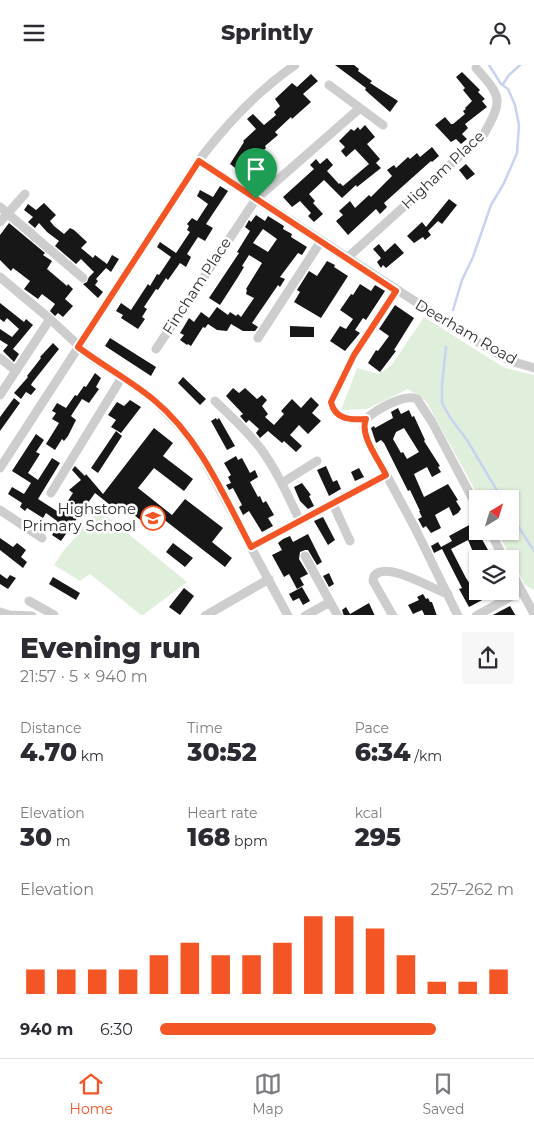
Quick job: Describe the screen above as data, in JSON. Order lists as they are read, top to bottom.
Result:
{
  "streets": {
    "street": ["Higham Place", "Fincham Place", "Deerham Road"]
  },
  "crossings": [
    ["Higham Place", "Deerham Road"],
    ["Fincham Place", "Deerham Road"]
  ],
  "places": {
    "school or university": ["Highstone Primary School"]
  },
  "north": "top right",
  "page": {
    "header": "Sprintly",
    "heading": ["Evening run", "21:57 · 5 × 940 m"],
    "stats": [
      ["Distance", "4.70 km"],
      ["Time", "30:52"],
      ["Pace", "6:34 /km"],
      ["Elevation", "30 m"],
      ["Heart rate", "168 bpm"],
      ["kcal", "295"]
    ],
    "chart": ["Elevation", "257–262 m"],
    "list": [
      {
        "name": "940 m",
        "note": "6:30"
      }
    ],
    "tabs": ["Home", "Map", "Saved"]
  }
}
